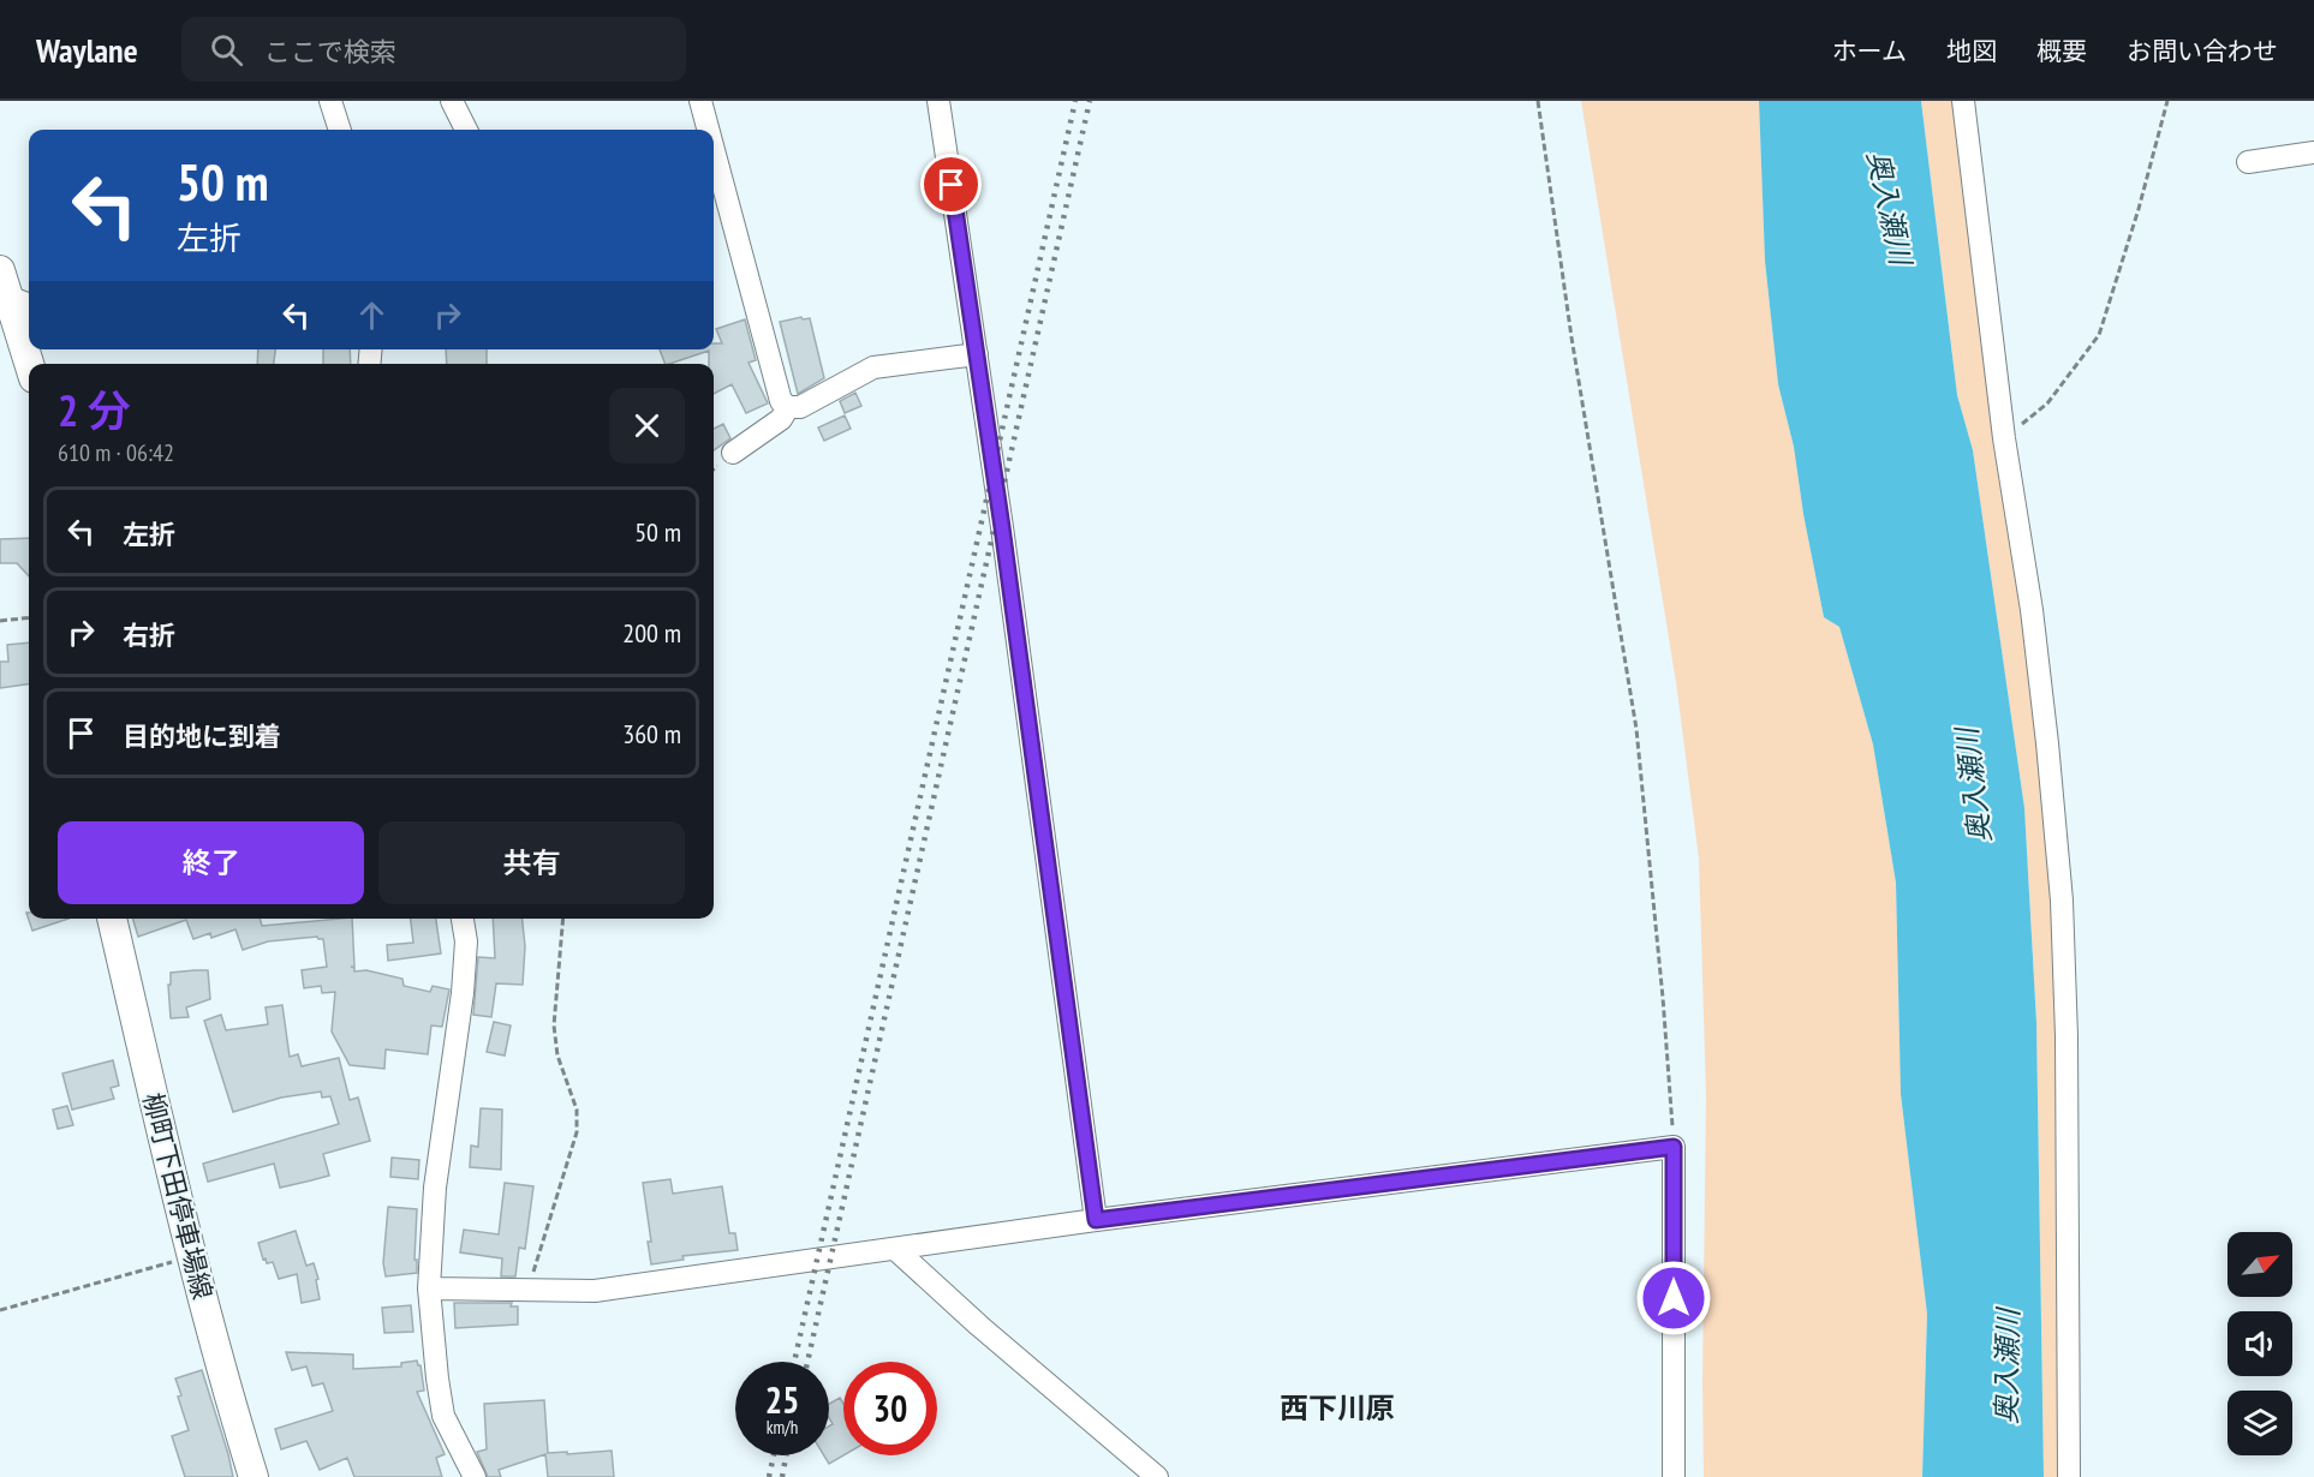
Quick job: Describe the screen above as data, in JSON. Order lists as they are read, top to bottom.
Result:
{
  "streets": {
    "main road": ["柳町下田停車場線"]
  },
  "districts": ["西下川原"],
  "water": ["奥入瀬川"],
  "north": "top right",
  "page": {
    "header": "Waylane",
    "search": "ここで検索",
    "nav": [
      "ホーム",
      "地図",
      "概要",
      "お問い合わせ"
    ],
    "turn": ["50 m", "左折"],
    "heading": ["2 分", "610 m · 06:42"],
    "list": [
      {
        "name": "左折",
        "value": "50 m"
      },
      {
        "name": "右折",
        "value": "200 m"
      },
      {
        "name": "目的地に到着",
        "value": "360 m"
      }
    ],
    "buttons": ["終了", "共有"],
    "speed": "25 km/h",
    "limit": "30"
  }
}
